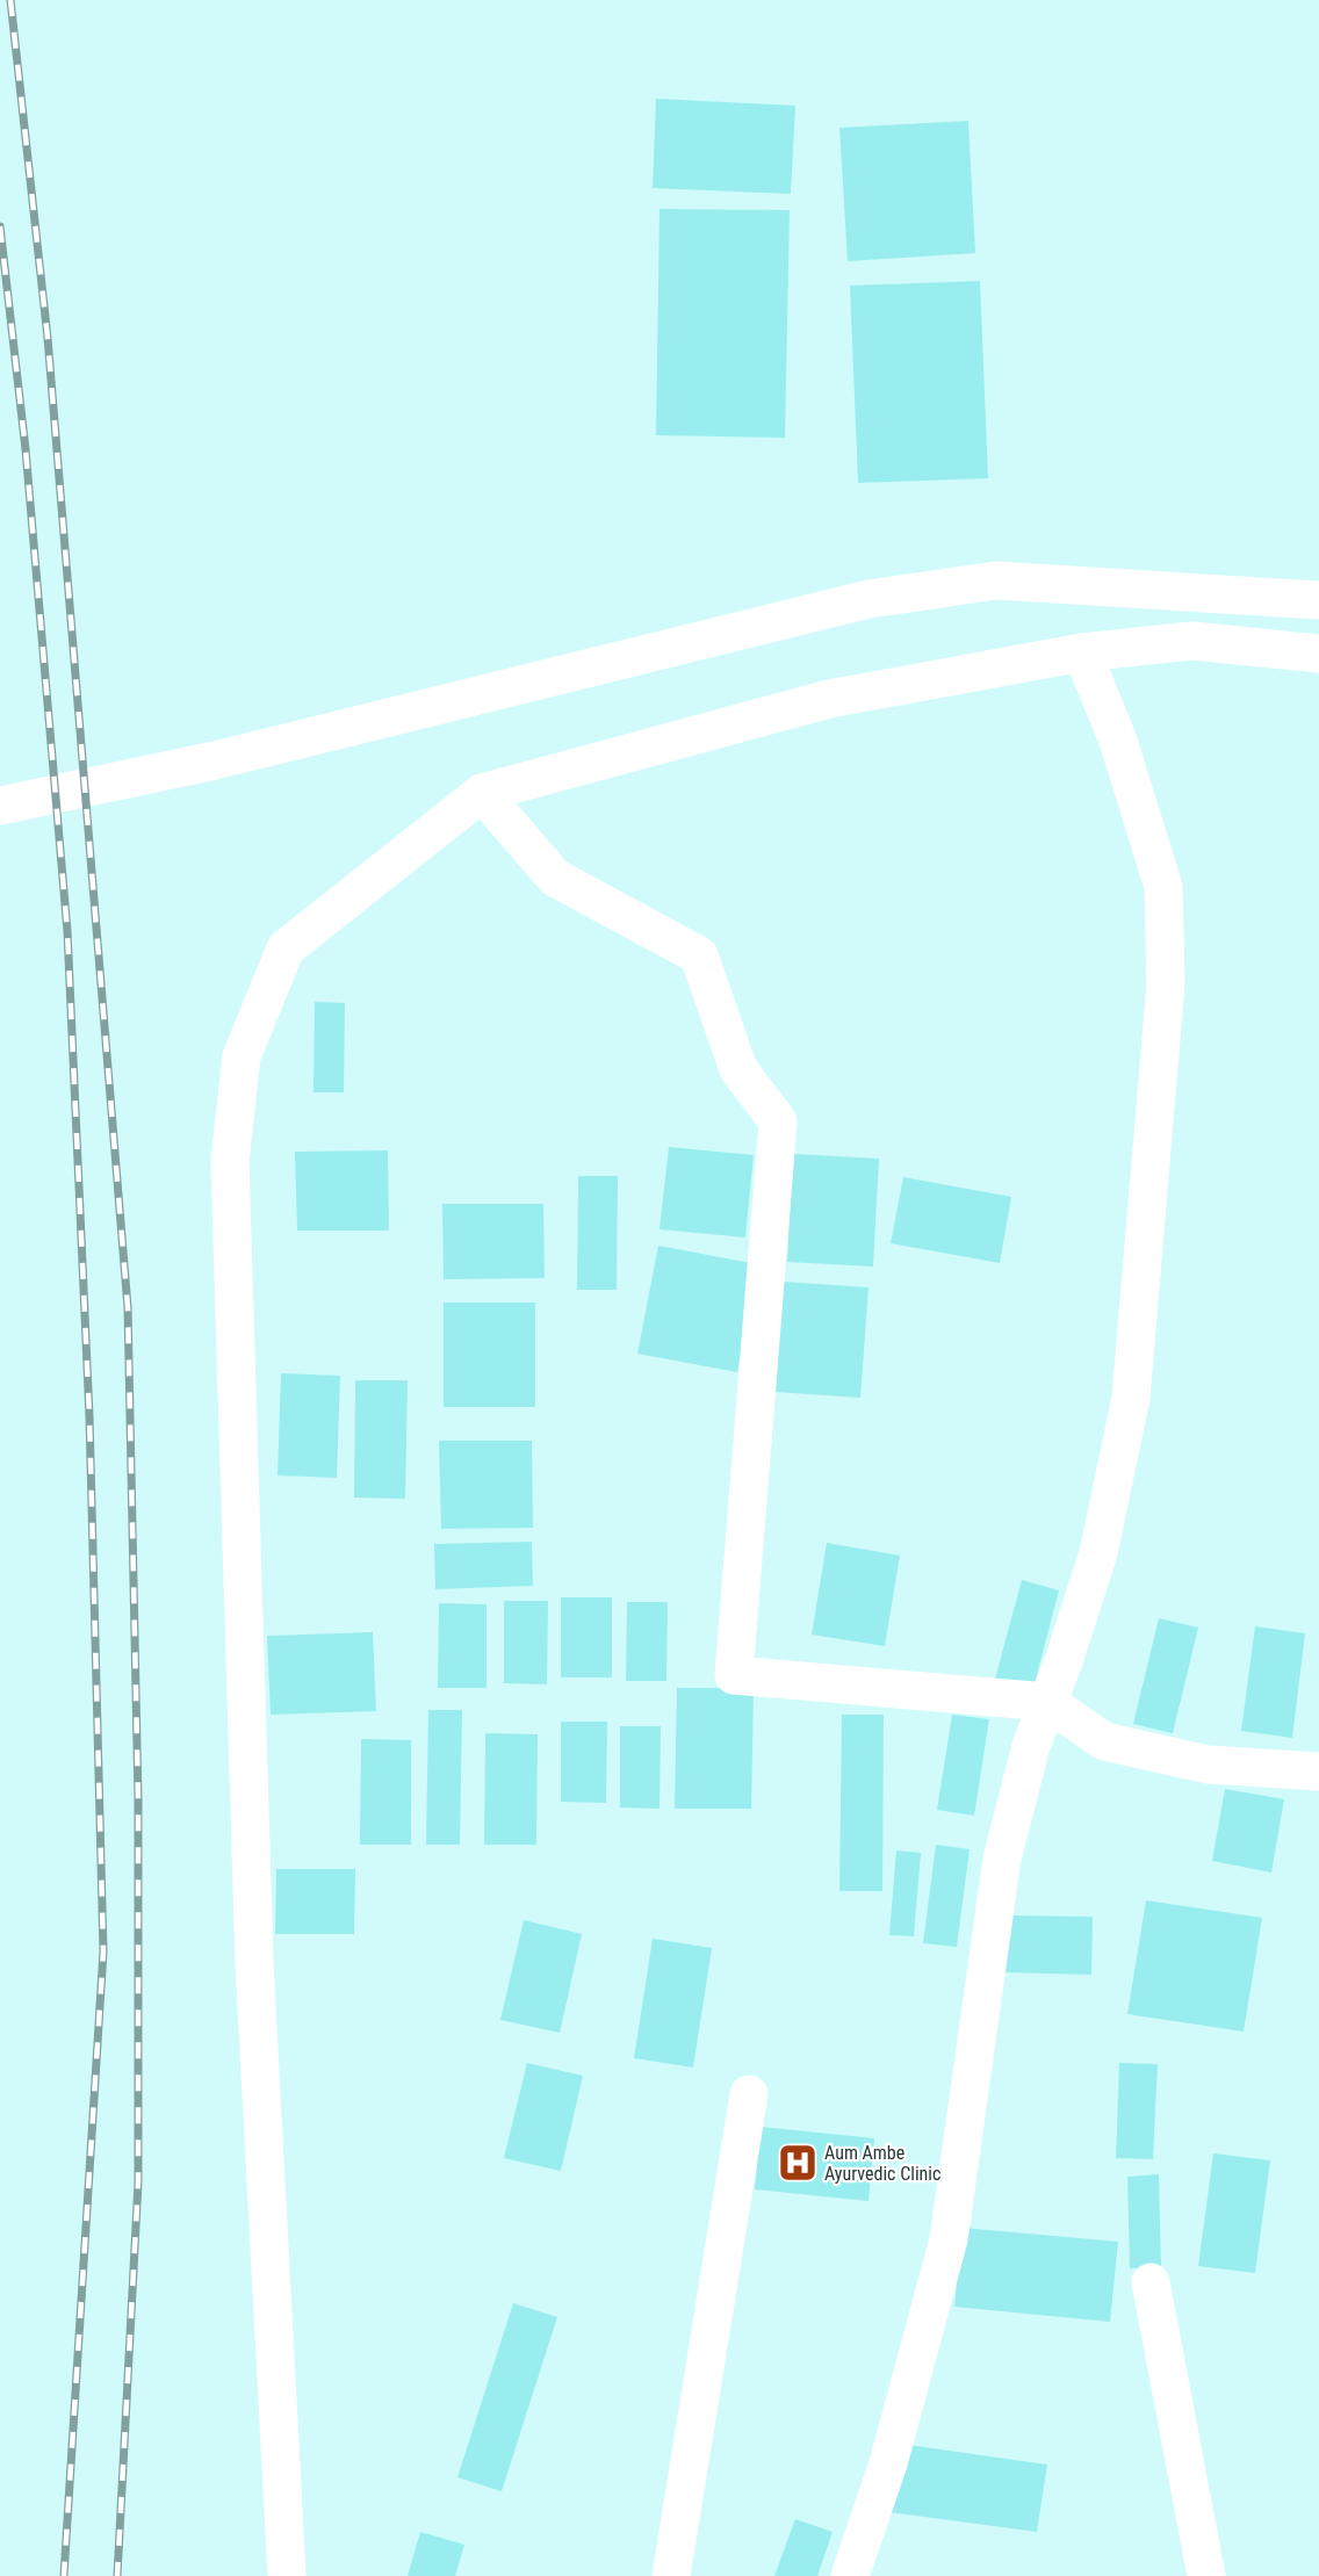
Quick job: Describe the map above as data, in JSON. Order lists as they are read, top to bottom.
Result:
{
  "places": {
    "hospital": ["Aum Ambe Ayurvedic Clinic"]
  }
}
